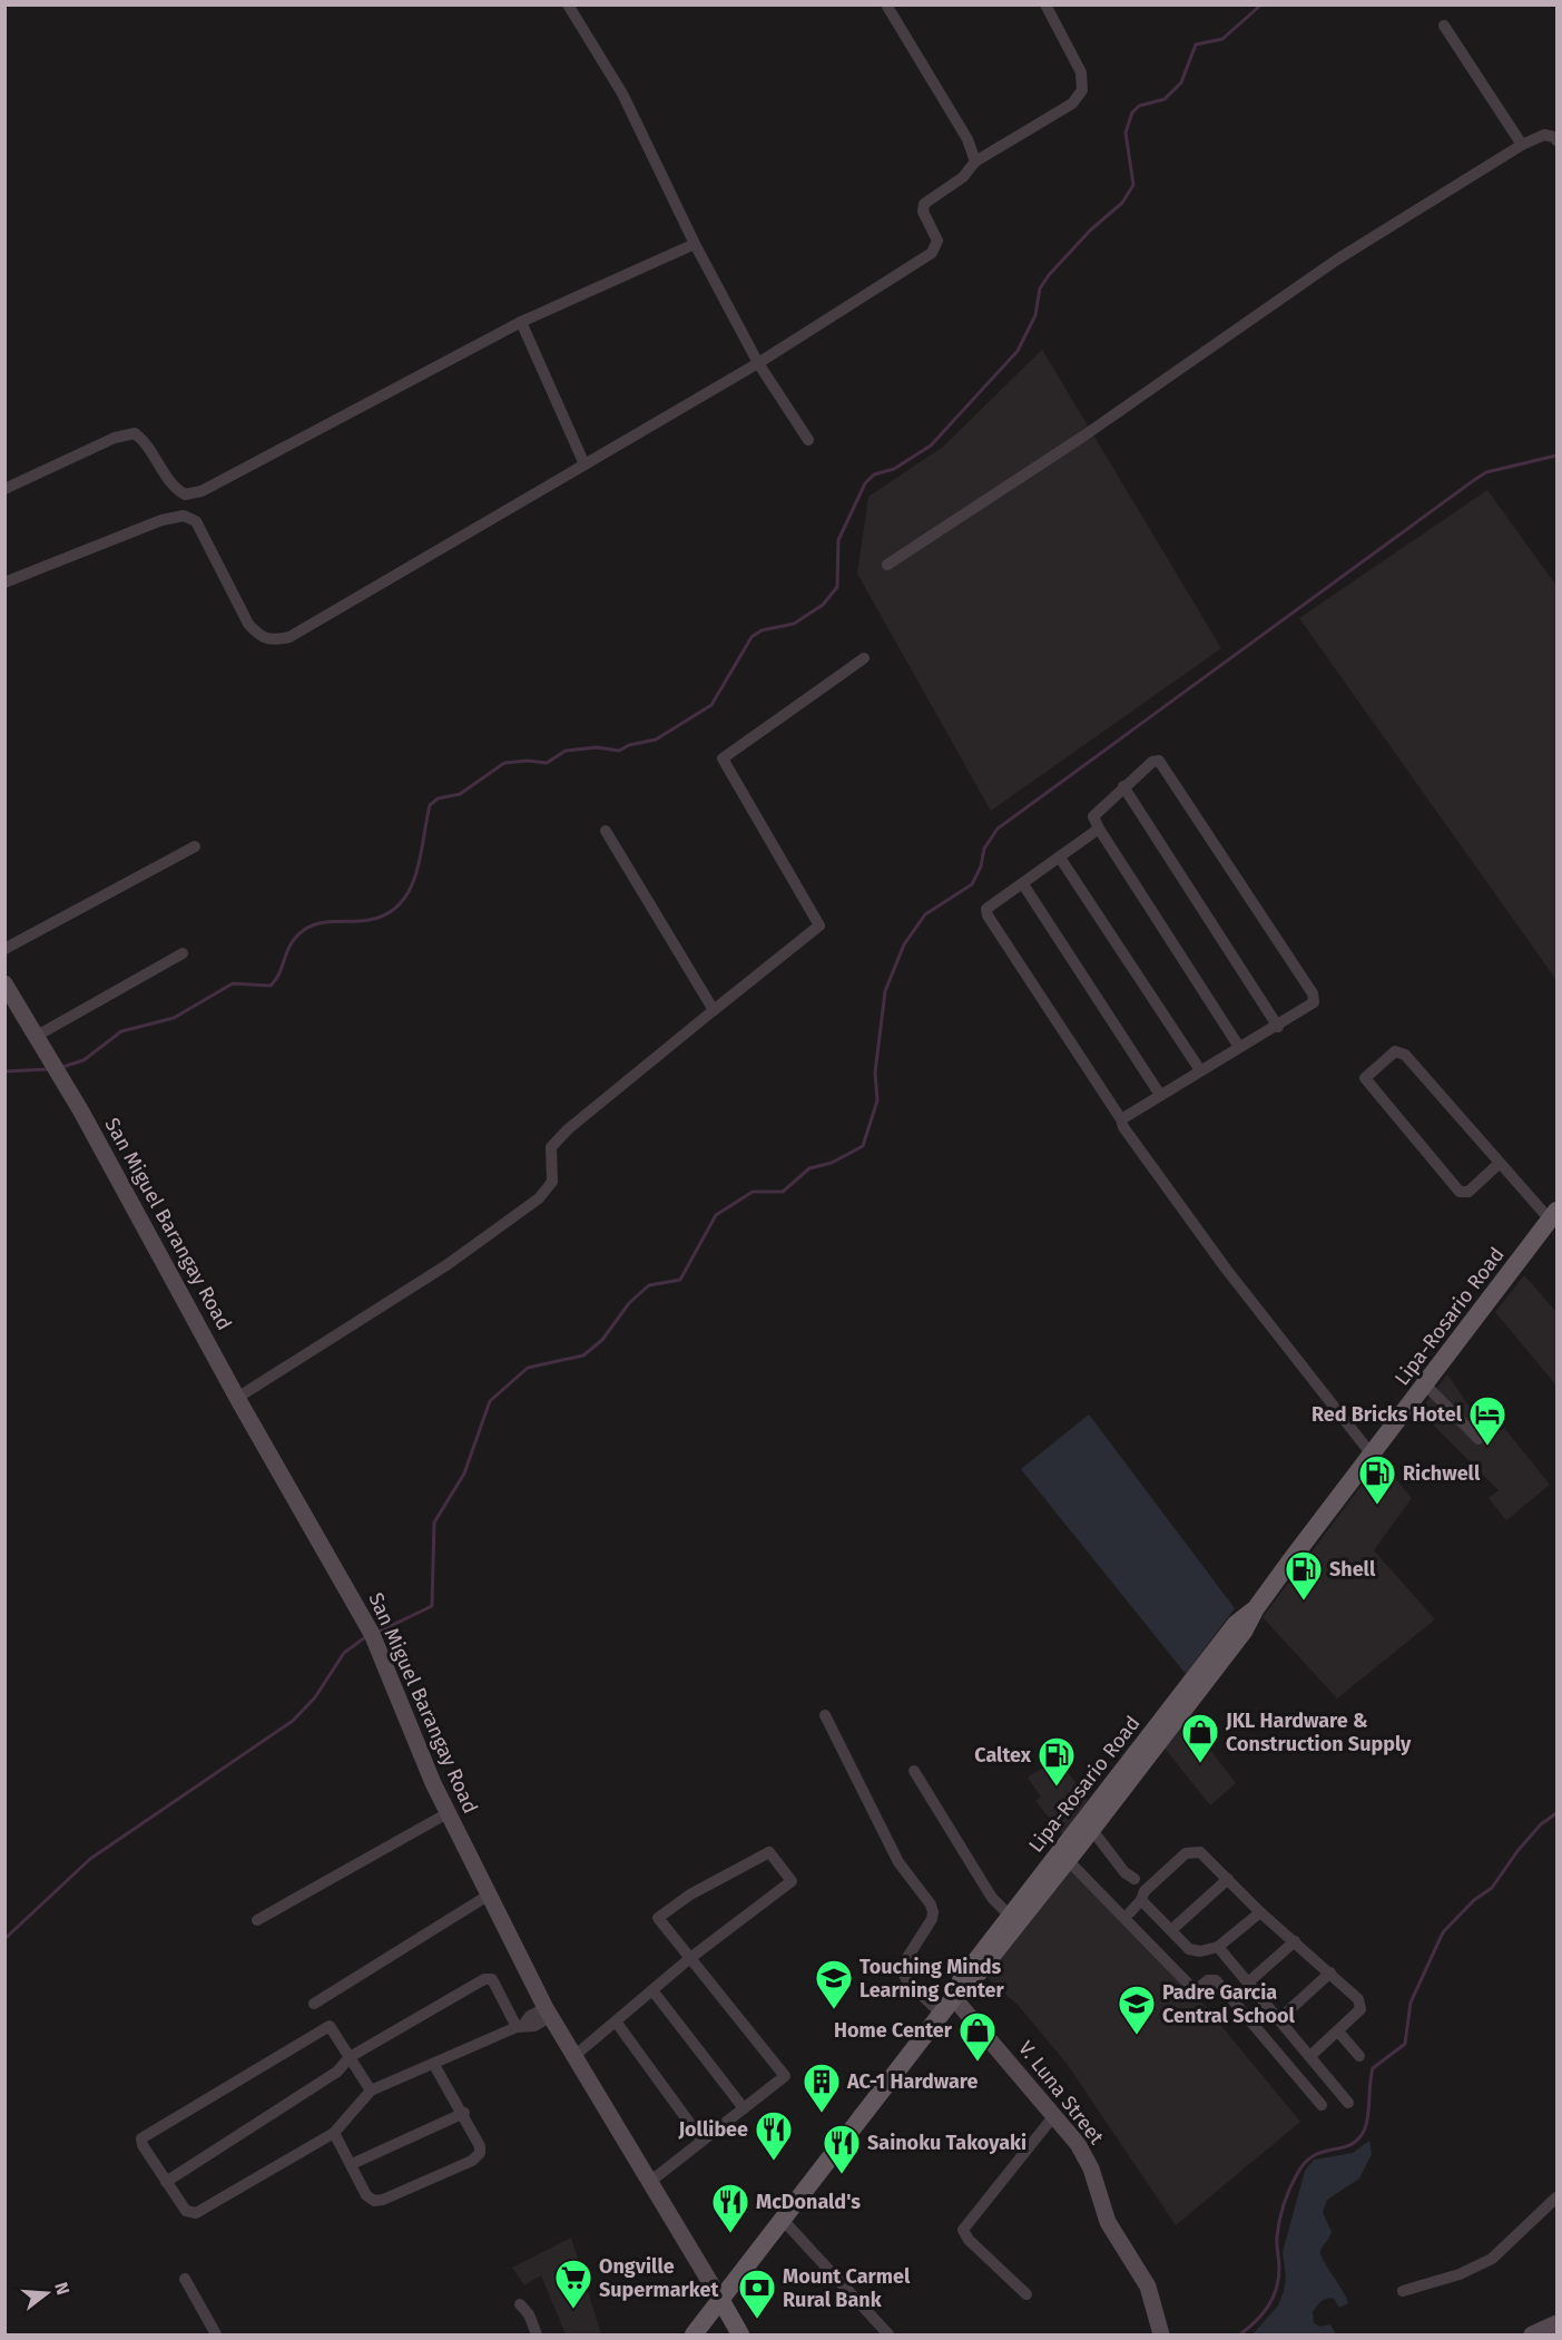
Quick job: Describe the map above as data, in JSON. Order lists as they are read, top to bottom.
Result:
{
  "streets": {
    "main road": ["Lipa-Rosario Road"],
    "street": ["San Miguel Barangay Road", "V. Luna Street"]
  },
  "crossings": [
    ["San Miguel Barangay Road", "Lipa-Rosario Road"],
    ["Lipa-Rosario Road", "V. Luna Street"]
  ],
  "places": {
    "hotel": ["Red Bricks Hotel"],
    "fuel station": ["Richwell", "Shell", "Caltex"],
    "shop": ["JKL Hardware & Construction Supply", "Home Center"],
    "school or university": ["Touching Minds Learning Center", "Padre Garcia Central School"],
    "building": ["AC-1 Hardware"],
    "restaurant": ["Jollibee", "Sainoku Takoyaki", "McDonald's"],
    "supermarket": ["Ongville Supermarket"],
    "bank": ["Mount Carmel Rural Bank"]
  },
  "north": "right"
}
